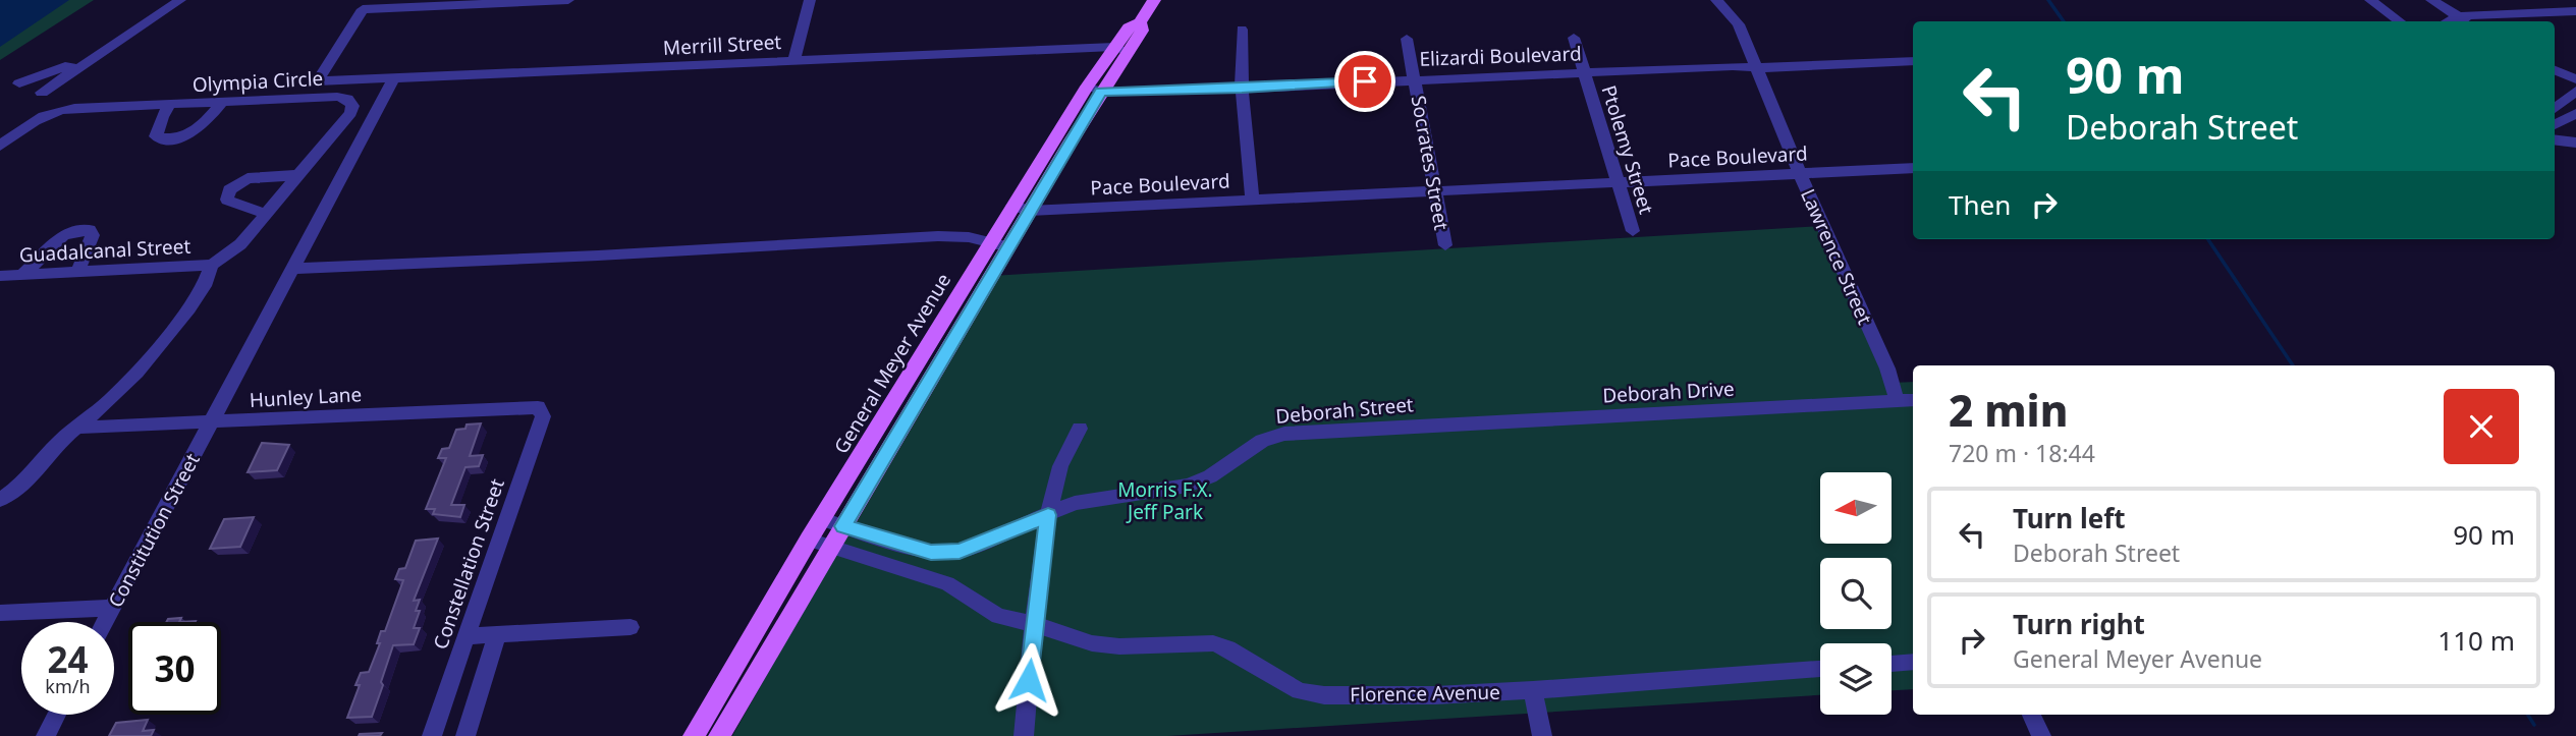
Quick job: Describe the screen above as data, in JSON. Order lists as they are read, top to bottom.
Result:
{
  "streets": {
    "main road": ["General Meyer Avenue"],
    "street": [
      "Merrill Street",
      "Elizardi Boulevard",
      "Olympia Circle",
      "Ptolemy Street",
      "Pace Boulevard",
      "Socrates Street",
      "Guadalcanal Street",
      "Lawrence Street",
      "Deborah Drive",
      "Hunley Lane",
      "Deborah Street",
      "Constitution Street",
      "Constellation Street",
      "Florence Avenue"
    ]
  },
  "crossings": [
    ["Merrill Street", "General Meyer Avenue"],
    ["Merrill Street", "Constitution Street"],
    ["Elizardi Boulevard", "Ptolemy Street"],
    ["Elizardi Boulevard", "Socrates Street"],
    ["Elizardi Boulevard", "Lawrence Street"],
    ["Elizardi Boulevard", "General Meyer Avenue"],
    ["Olympia Circle", "Guadalcanal Street"],
    ["Ptolemy Street", "Pace Boulevard"],
    ["Pace Boulevard", "Socrates Street"],
    ["Pace Boulevard", "Lawrence Street"],
    ["Pace Boulevard", "General Meyer Avenue"],
    ["Lawrence Street", "Deborah Drive"],
    ["General Meyer Avenue", "Deborah Street"],
    ["General Meyer Avenue", "Florence Avenue"],
    ["Deborah Drive", "Deborah Street"],
    ["Hunley Lane", "Constitution Street"],
    ["Hunley Lane", "Constellation Street"]
  ],
  "parks": ["Morris F.X. Jeff Park"],
  "north": "left",
  "page": {
    "turn": ["90 m", "Deborah Street"],
    "then": "Then",
    "heading": ["2 min", "720 m · 18:44"],
    "list": [
      {
        "name": "Turn left",
        "note": "Deborah Street",
        "value": "90 m"
      },
      {
        "name": "Turn right",
        "note": "General Meyer Avenue",
        "value": "110 m"
      }
    ],
    "speed": "24 km/h",
    "limit": "30"
  }
}
